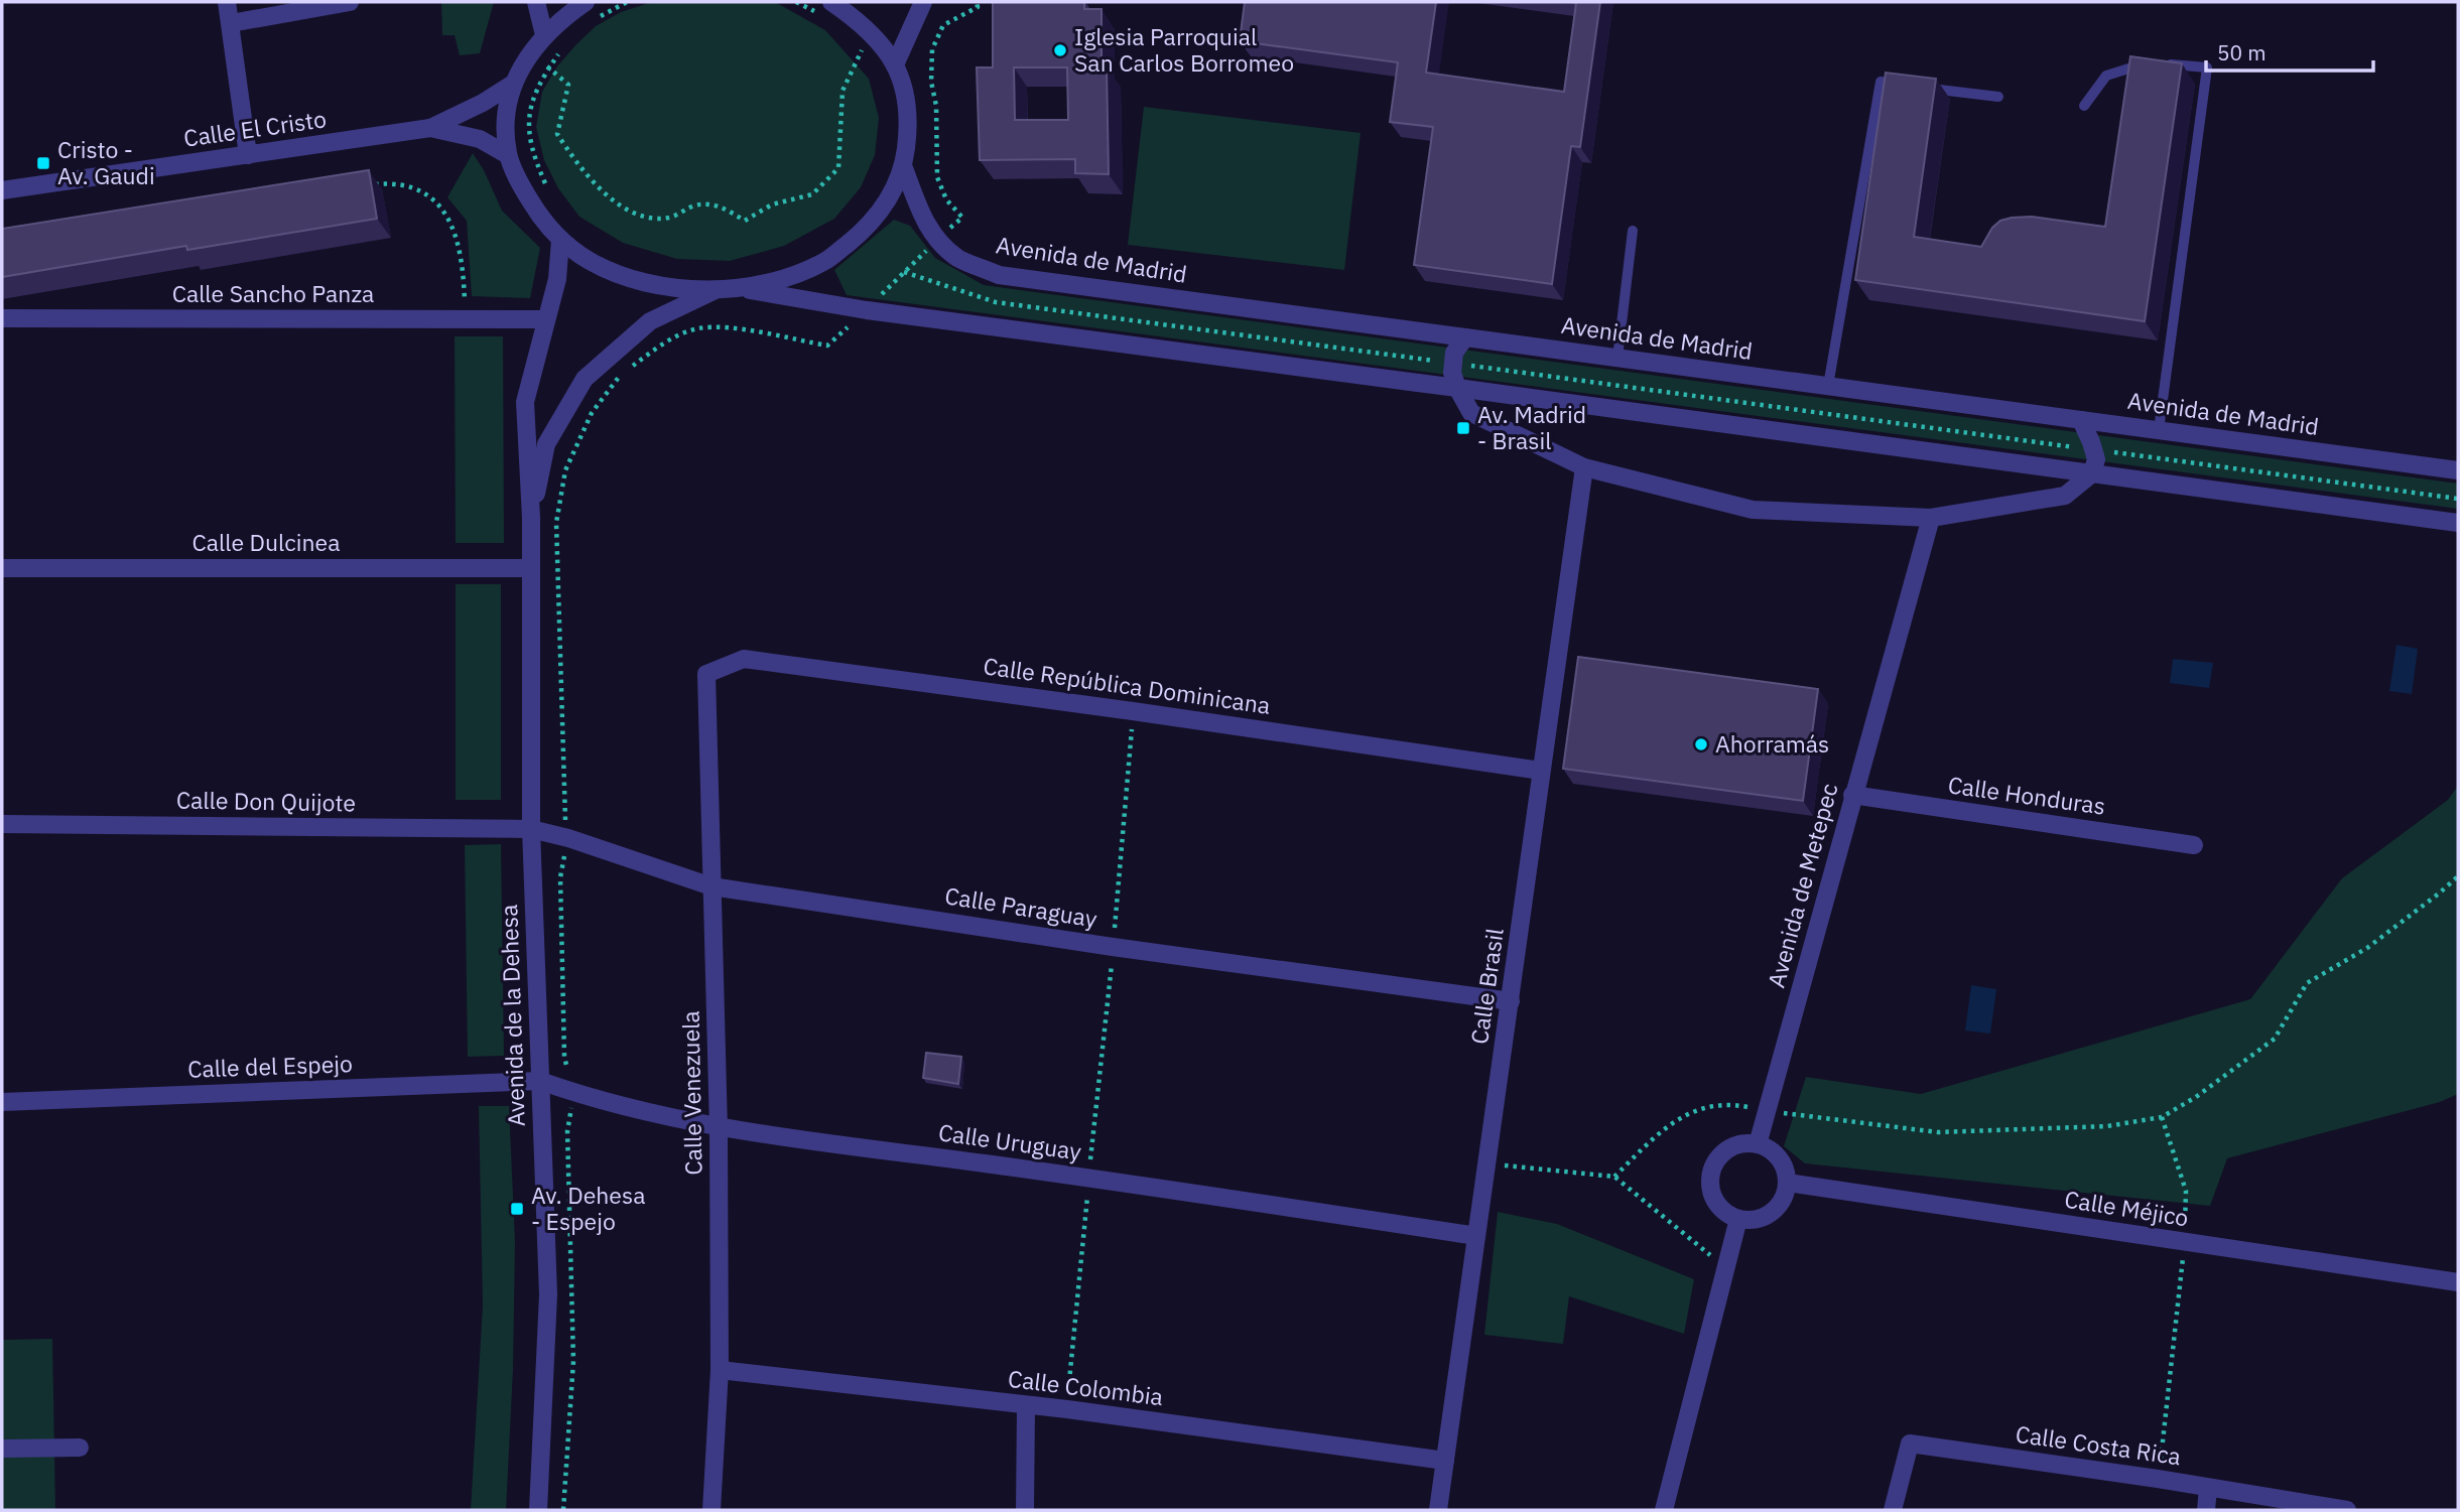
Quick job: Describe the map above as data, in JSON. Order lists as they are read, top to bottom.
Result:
{
  "streets": {
    "street": [
      "Calle El Cristo",
      "Avenida de Madrid",
      "Calle Sancho Panza",
      "Calle Dulcinea",
      "Calle República Dominicana",
      "Calle Honduras",
      "Calle Don Quijote",
      "Avenida de Metepec",
      "Calle Paraguay",
      "Calle Brasil",
      "Avenida de la Dehesa",
      "Calle del Espejo",
      "Calle Venezuela",
      "Calle Uruguay",
      "Calle Méjico",
      "Calle Colombia",
      "Calle Costa Rica"
    ]
  },
  "crossings": [
    ["Calle Sancho Panza", "Avenida de la Dehesa"],
    ["Calle Dulcinea", "Avenida de la Dehesa"],
    ["Calle República Dominicana", "Calle Brasil"],
    ["Calle República Dominicana", "Calle Venezuela"],
    ["Calle Honduras", "Avenida de Metepec"],
    ["Calle Don Quijote", "Calle Paraguay"],
    ["Calle Don Quijote", "Avenida de la Dehesa"],
    ["Avenida de Metepec", "Calle Méjico"],
    ["Calle Paraguay", "Calle Brasil"],
    ["Calle Paraguay", "Avenida de la Dehesa"],
    ["Calle Paraguay", "Calle Venezuela"],
    ["Calle Brasil", "Calle Uruguay"],
    ["Calle Brasil", "Calle Colombia"],
    ["Avenida de la Dehesa", "Calle del Espejo"],
    ["Avenida de la Dehesa", "Calle Uruguay"],
    ["Calle del Espejo", "Calle Uruguay"],
    ["Calle Venezuela", "Calle Uruguay"],
    ["Calle Venezuela", "Calle Colombia"]
  ],
  "places": {
    "other": ["Iglesia Parroquial San Carlos Borromeo", "Ahorramás"],
    "transit": ["Cristo - Av. Gaudi", "Av. Madrid - Brasil", "Av. Dehesa - Espejo"]
  },
  "scale_bar": "50 m"
}
